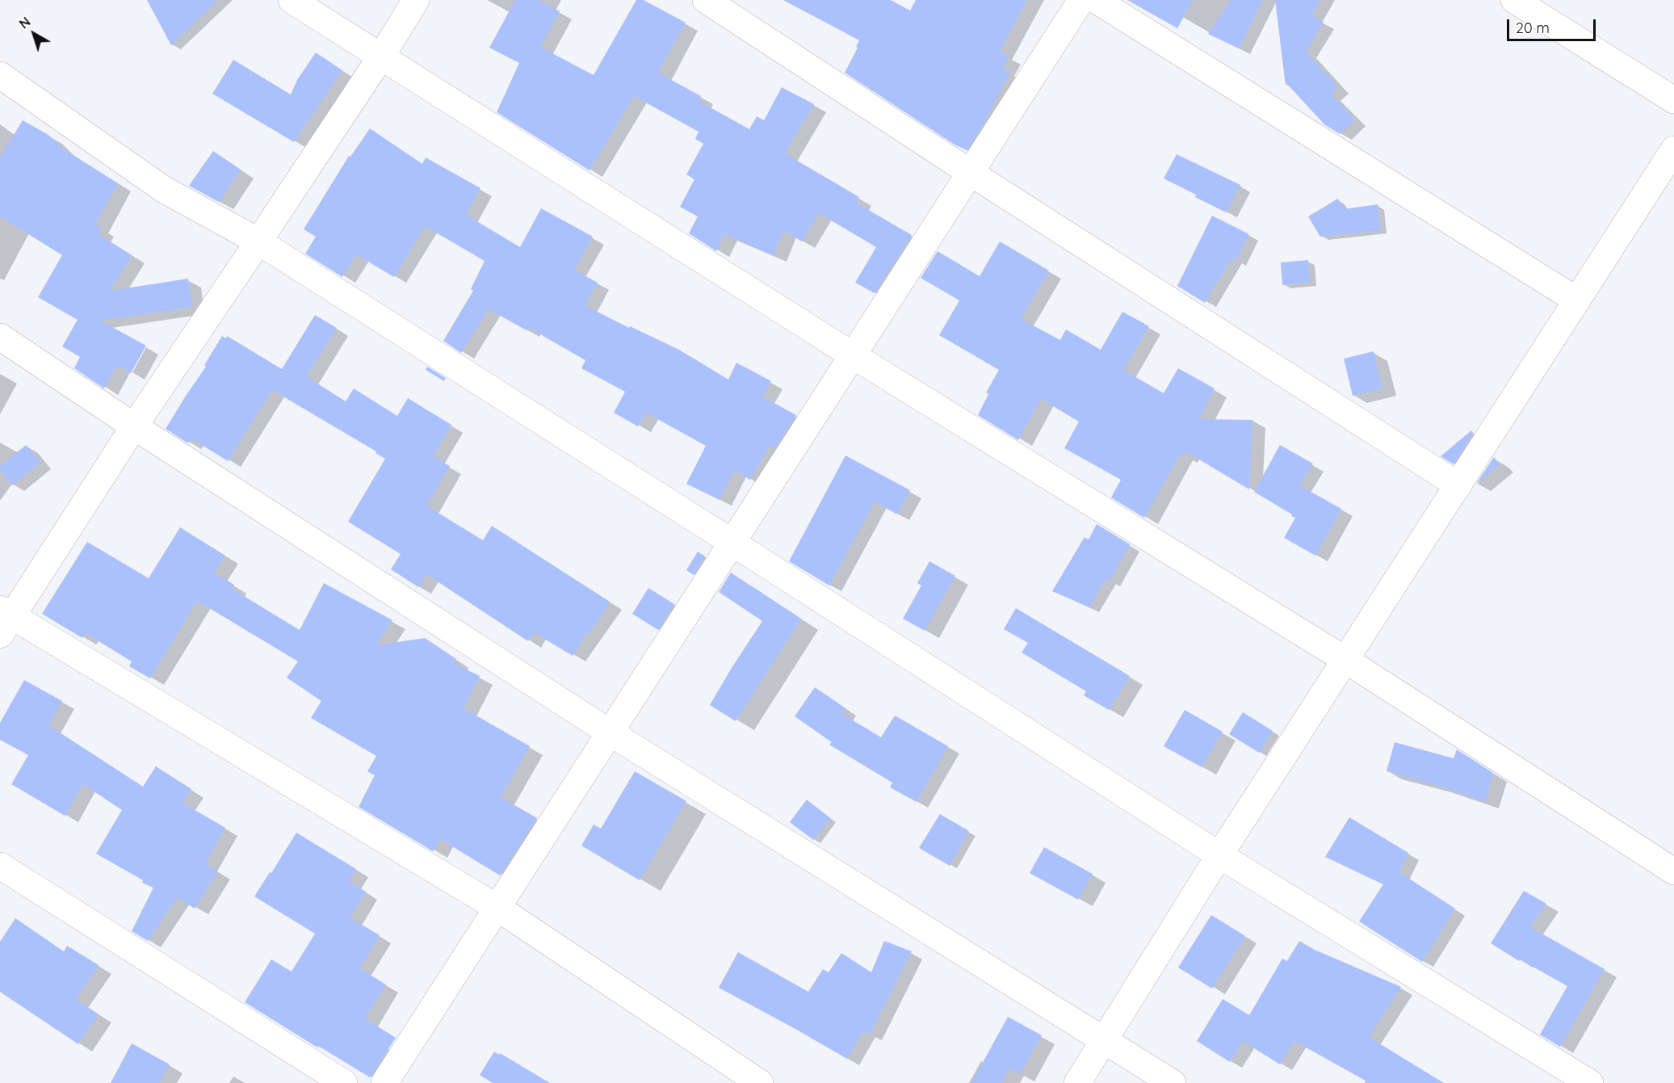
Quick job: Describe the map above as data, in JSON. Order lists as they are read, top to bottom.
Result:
{
  "scale_bar": "20 m",
  "north": "top left"
}
